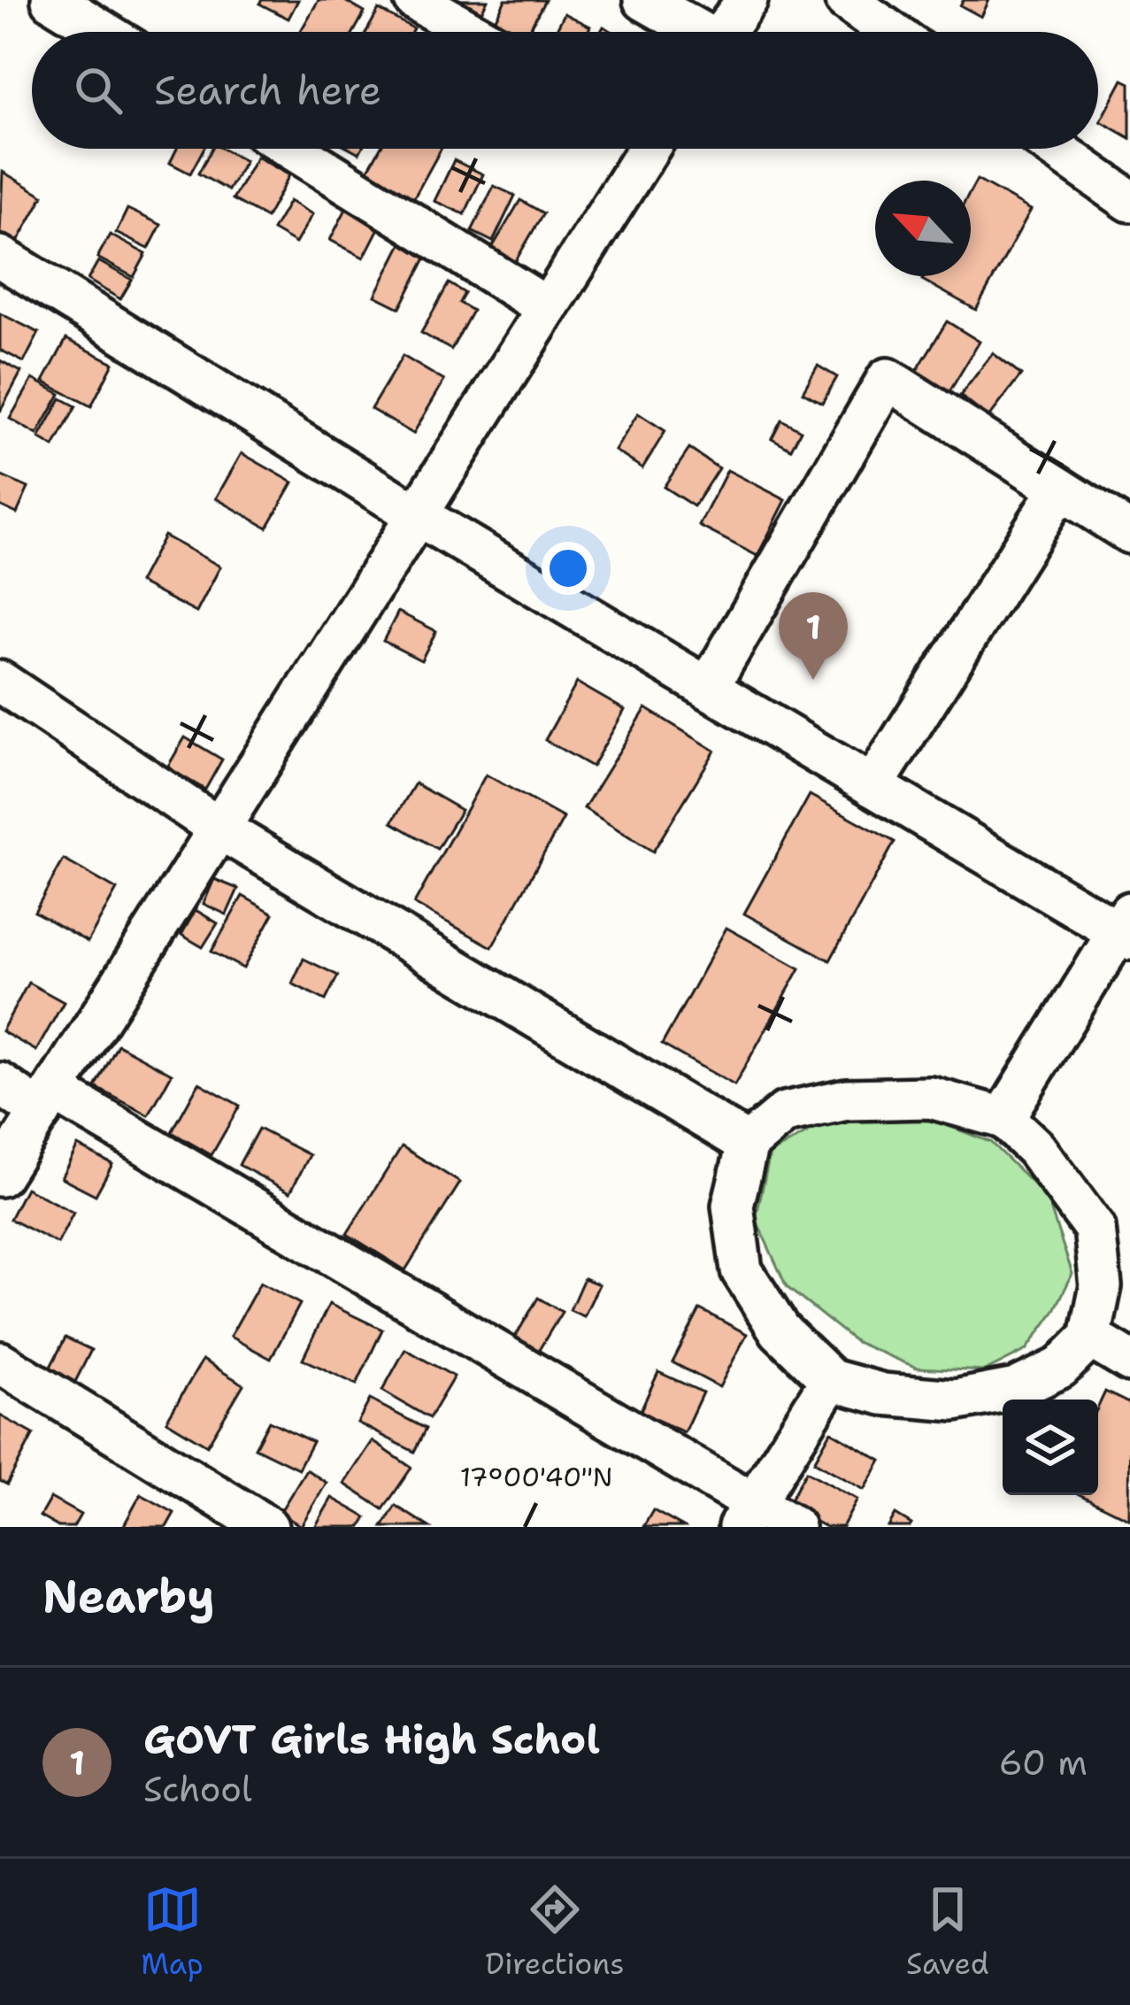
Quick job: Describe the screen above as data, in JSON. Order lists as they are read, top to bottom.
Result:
{
  "north": "top left",
  "page": {
    "search": "Search here",
    "pins": "1",
    "heading": "Nearby",
    "list": [
      {
        "mark": "1",
        "name": "GOVT Girls High Schol",
        "note": "School",
        "value": "60 m"
      }
    ],
    "nav": ["Map", "Directions", "Saved"]
  },
  "coordinates": ["17°00'40\"N"]
}
